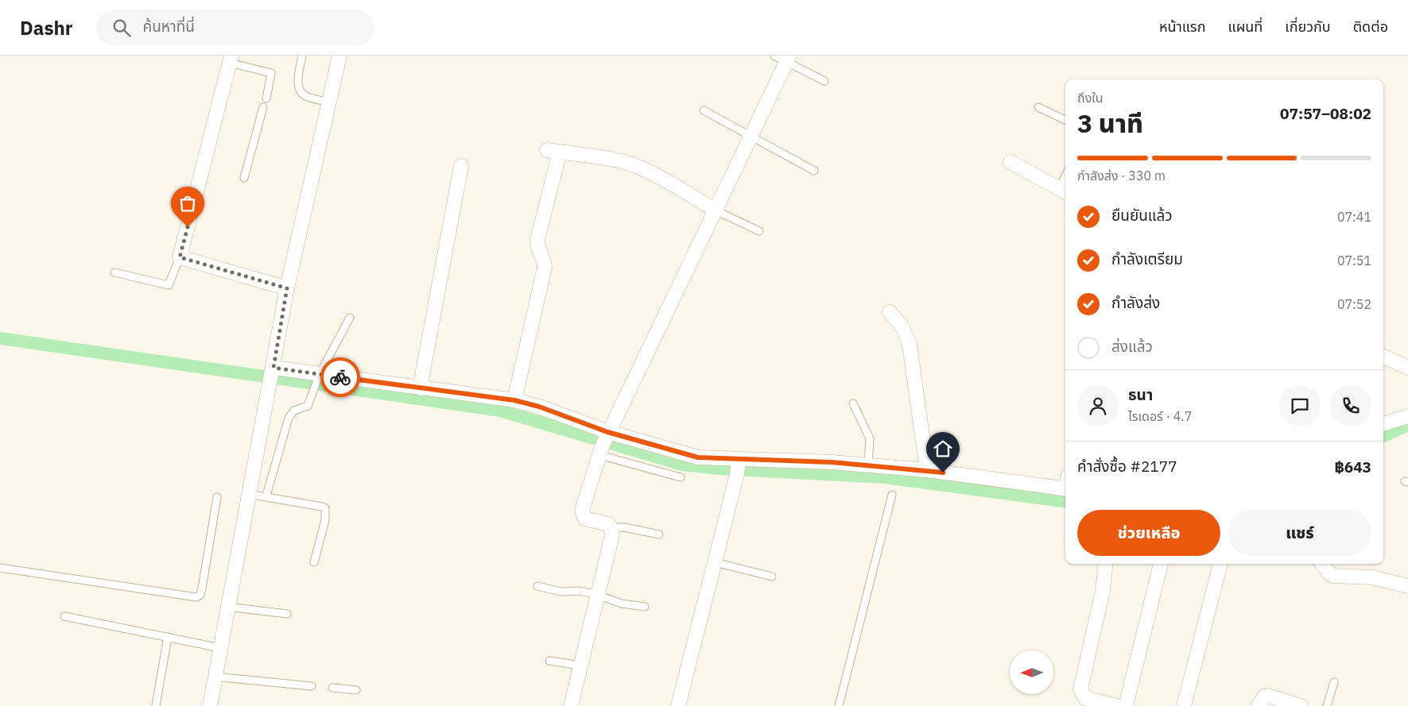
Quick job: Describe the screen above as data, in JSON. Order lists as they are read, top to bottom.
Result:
{
  "north": "left",
  "page": {
    "header": "Dashr",
    "search": "ค้นหาที่นี่",
    "nav": [
      "หน้าแรก",
      "แผนที่",
      "เกี่ยวกับ",
      "ติดต่อ"
    ],
    "heading": ["3 นาที", "ถึงใน", "07:57–08:02"],
    "panel": [
      "ธนา",
      "ไรเดอร์ · 4.7",
      "คำสั่งซื้อ #2177",
      "฿643"
    ],
    "bar": "กำลังส่ง · 330 m",
    "list": [
      ["ยืนยันแล้ว", "07:41"],
      ["กำลังเตรียม", "07:51"],
      ["กำลังส่ง", "07:52"],
      "ส่งแล้ว"
    ],
    "buttons": ["ช่วยเหลือ", "แชร์"]
  }
}
